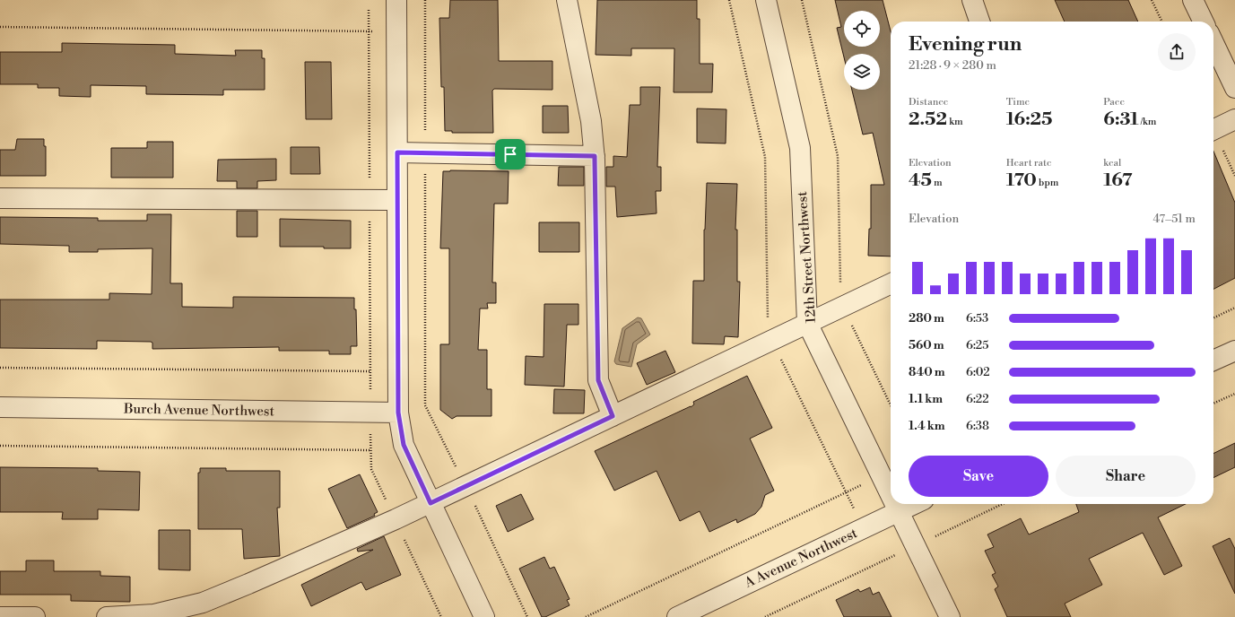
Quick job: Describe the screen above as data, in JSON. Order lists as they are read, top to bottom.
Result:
{
  "streets": {
    "street": ["12th Street Northwest", "Burch Avenue Northwest", "A Avenue Northwest"]
  },
  "crossings": [
    ["12th Street Northwest", "A Avenue Northwest"]
  ],
  "page": {
    "heading": ["Evening run", "21:28 · 9 × 280 m"],
    "stats": [
      ["Distance", "2.52 km"],
      ["Time", "16:25"],
      ["Pace", "6:31 /km"],
      ["Elevation", "45 m"],
      ["Heart rate", "170 bpm"],
      ["kcal", "167"]
    ],
    "chart": ["Elevation", "47–51 m"],
    "list": [
      {
        "name": "280 m",
        "note": "6:53"
      },
      {
        "name": "560 m",
        "note": "6:25"
      },
      {
        "name": "840 m",
        "note": "6:02"
      },
      {
        "name": "1.1 km",
        "note": "6:22"
      },
      {
        "name": "1.4 km",
        "note": "6:38"
      }
    ],
    "buttons": ["Save", "Share"]
  }
}
